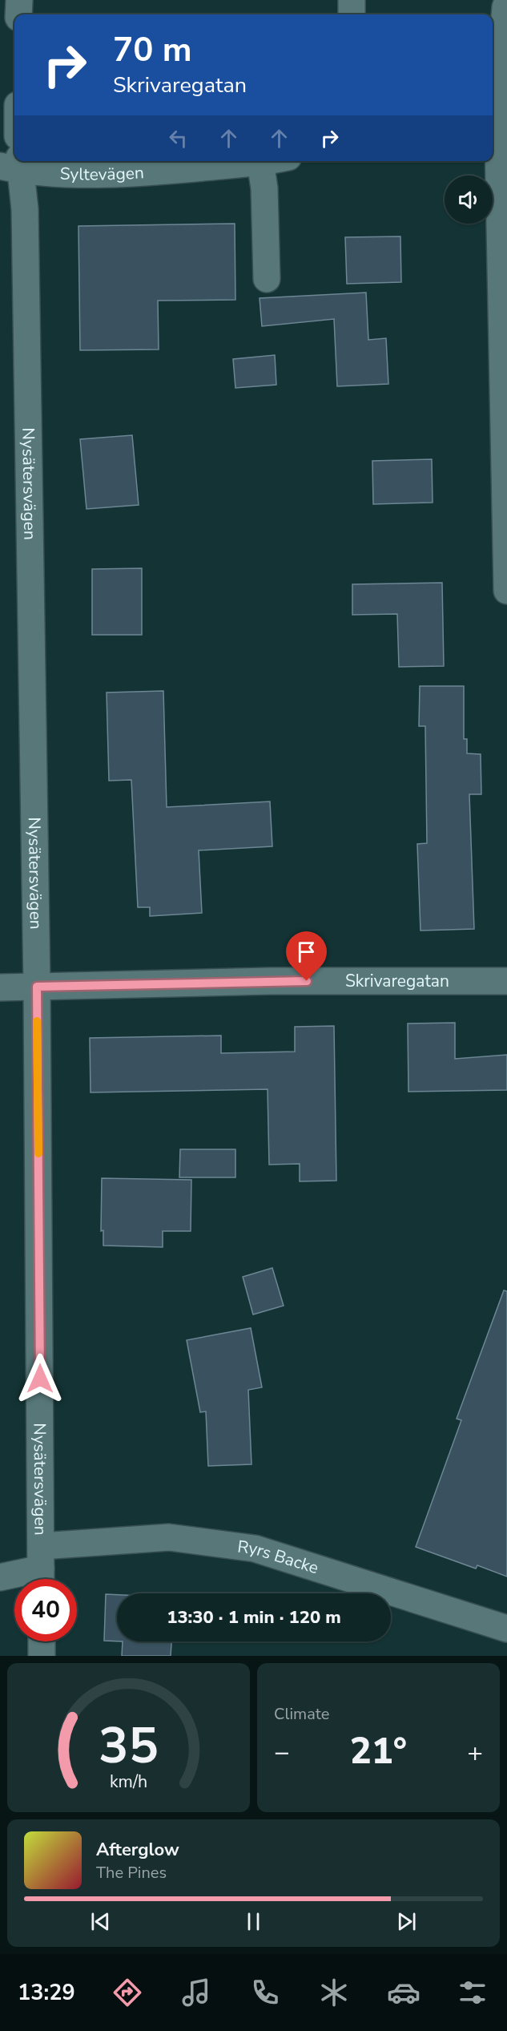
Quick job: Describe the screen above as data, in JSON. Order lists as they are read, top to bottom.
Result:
{
  "streets": {
    "street": [
      "Syltevägen",
      "Nysätersvägen",
      "Skrivaregatan",
      "Ryrs Backe"
    ]
  },
  "crossings": [
    ["Syltevägen", "Nysätersvägen"],
    ["Nysätersvägen", "Skrivaregatan"],
    ["Nysätersvägen", "Ryrs Backe"]
  ],
  "page": {
    "turn": ["70 m", "Skrivaregatan"],
    "limit": "40",
    "trip": "13:30 · 1 min · 120 m",
    "tile": "Climate",
    "heat": ["−", "21°", "+"],
    "song": ["Afterglow", "The Pines"],
    "tabs": "13:29",
    "gauge": ["35", "km/h"]
  }
}
